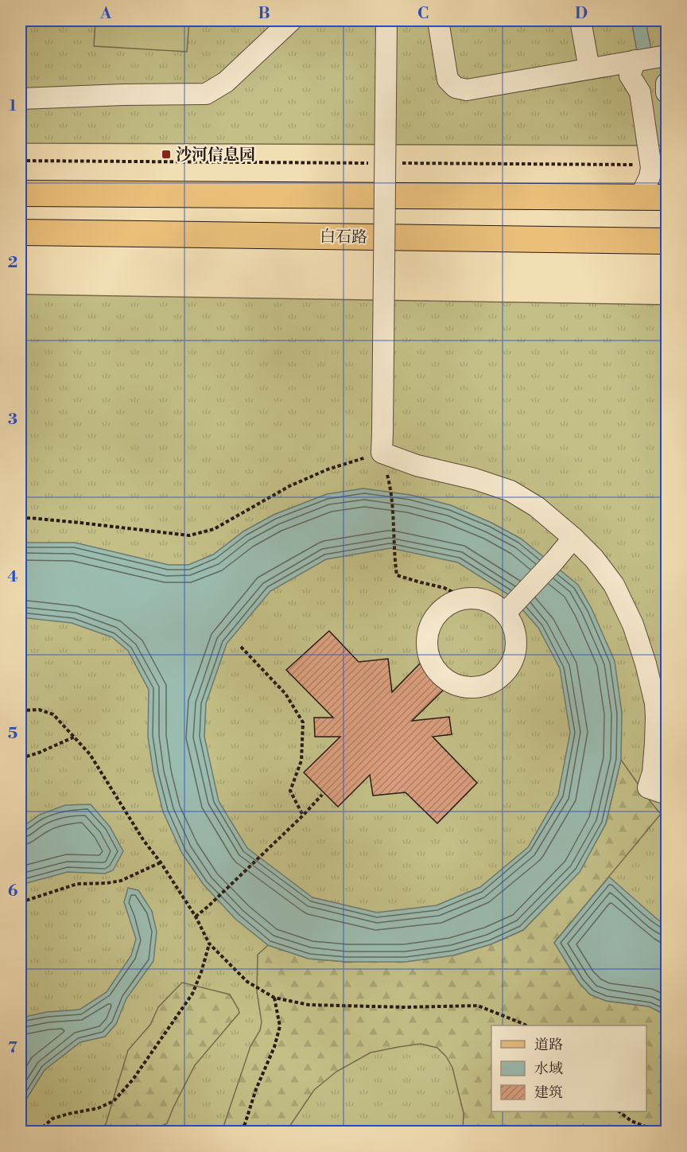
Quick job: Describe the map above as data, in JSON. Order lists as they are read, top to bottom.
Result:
{
  "streets": {
    "main road": ["白石路"]
  },
  "places": {
    "transit": ["沙河信息园"]
  },
  "legend": ["道路", "水域", "建筑"],
  "grid": {
    "columns": [
      "A",
      "B",
      "C",
      "D"
    ],
    "rows": [
      "1",
      "2",
      "3",
      "4",
      "5",
      "6",
      "7"
    ]
  }
}
